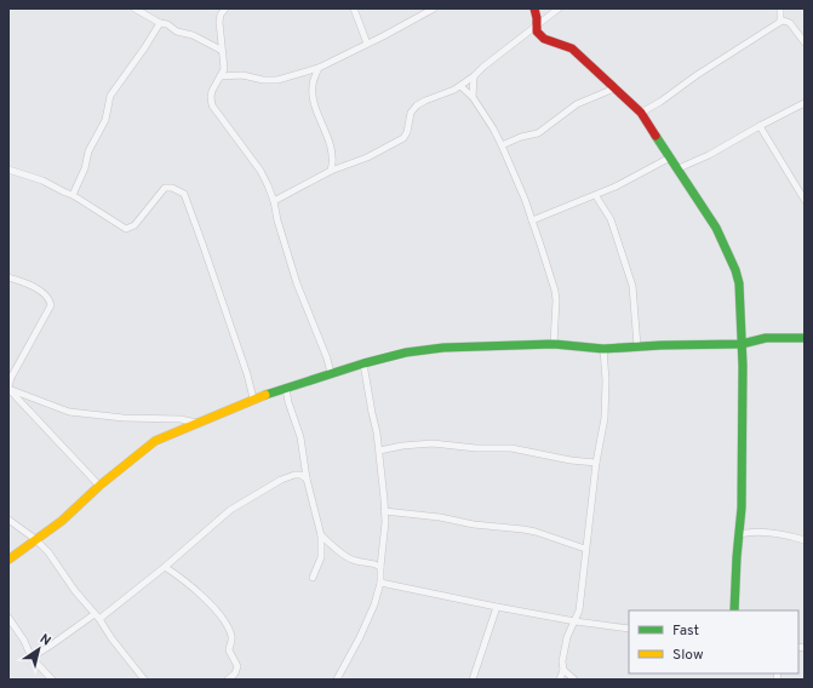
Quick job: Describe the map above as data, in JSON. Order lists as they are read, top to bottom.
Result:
{
  "legend": ["Fast", "Slow"],
  "north": "top right"
}
